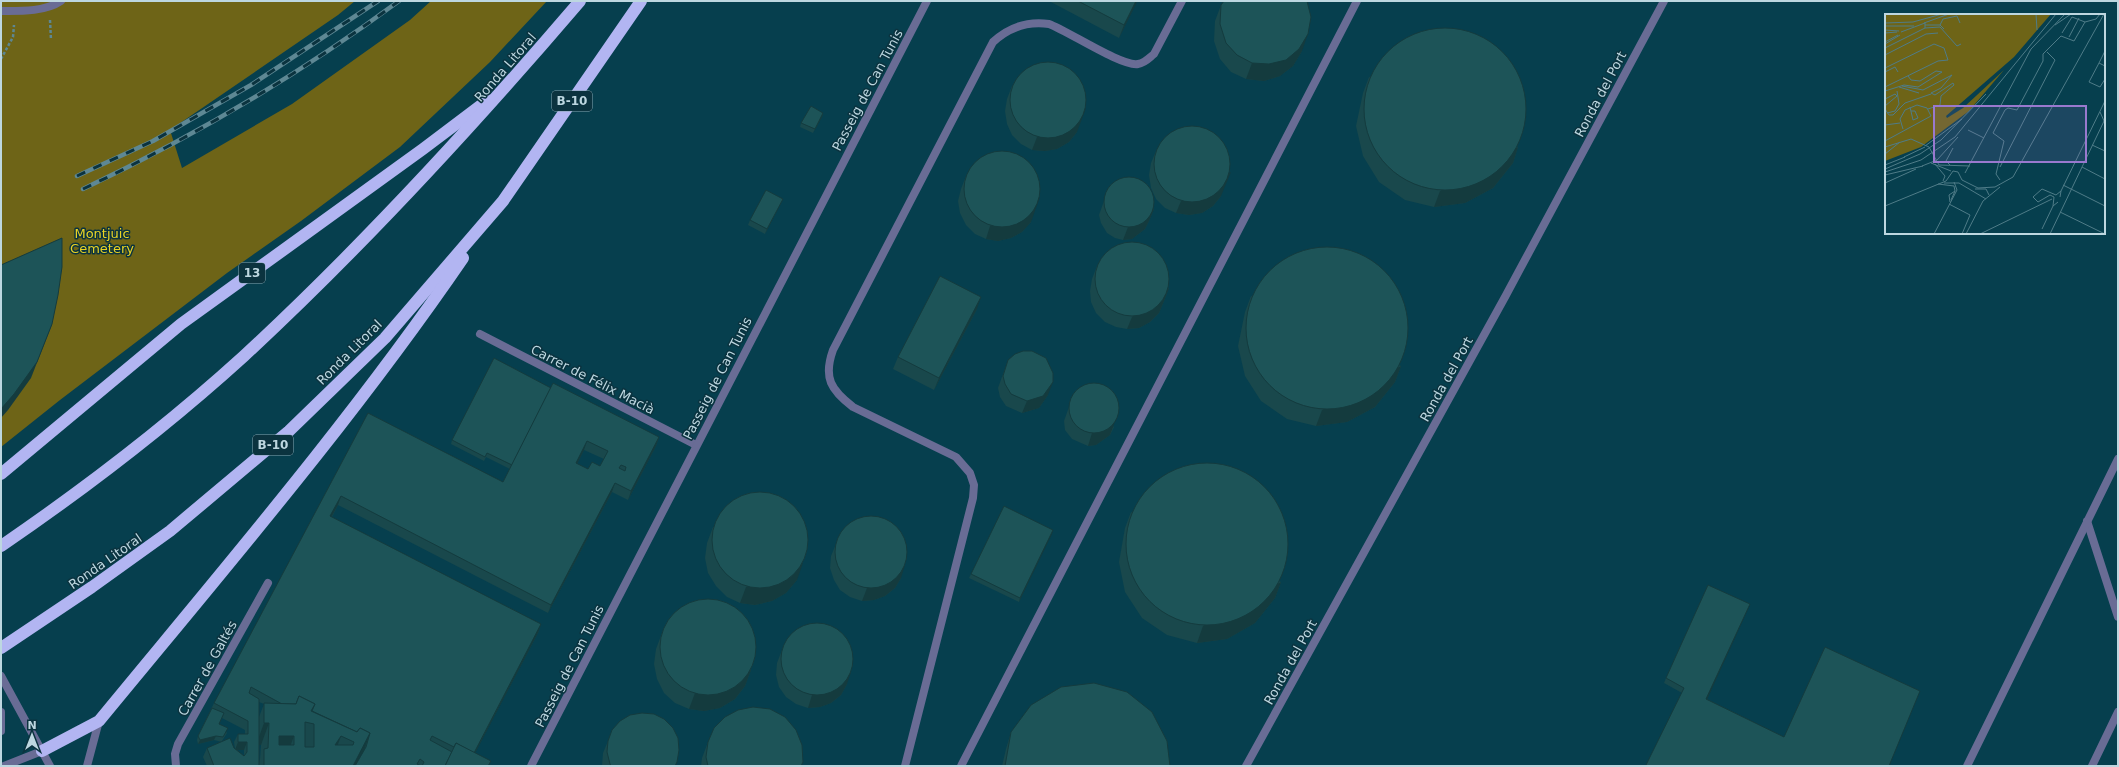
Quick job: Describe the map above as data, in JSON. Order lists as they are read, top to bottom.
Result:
{
  "streets": {
    "highway": ["Ronda Litoral", "B-10", "13"],
    "street": [
      "Passeig de Can Tunis",
      "Ronda del Port",
      "Carrer de Félix Macià",
      "Carrer de Galtés"
    ]
  },
  "crossings": [
    ["Ronda Litoral", "13"],
    ["Passeig de Can Tunis", "Carrer de Félix Macià"]
  ],
  "parks": ["Montjuic Cemetery"],
  "north": "top"
}
